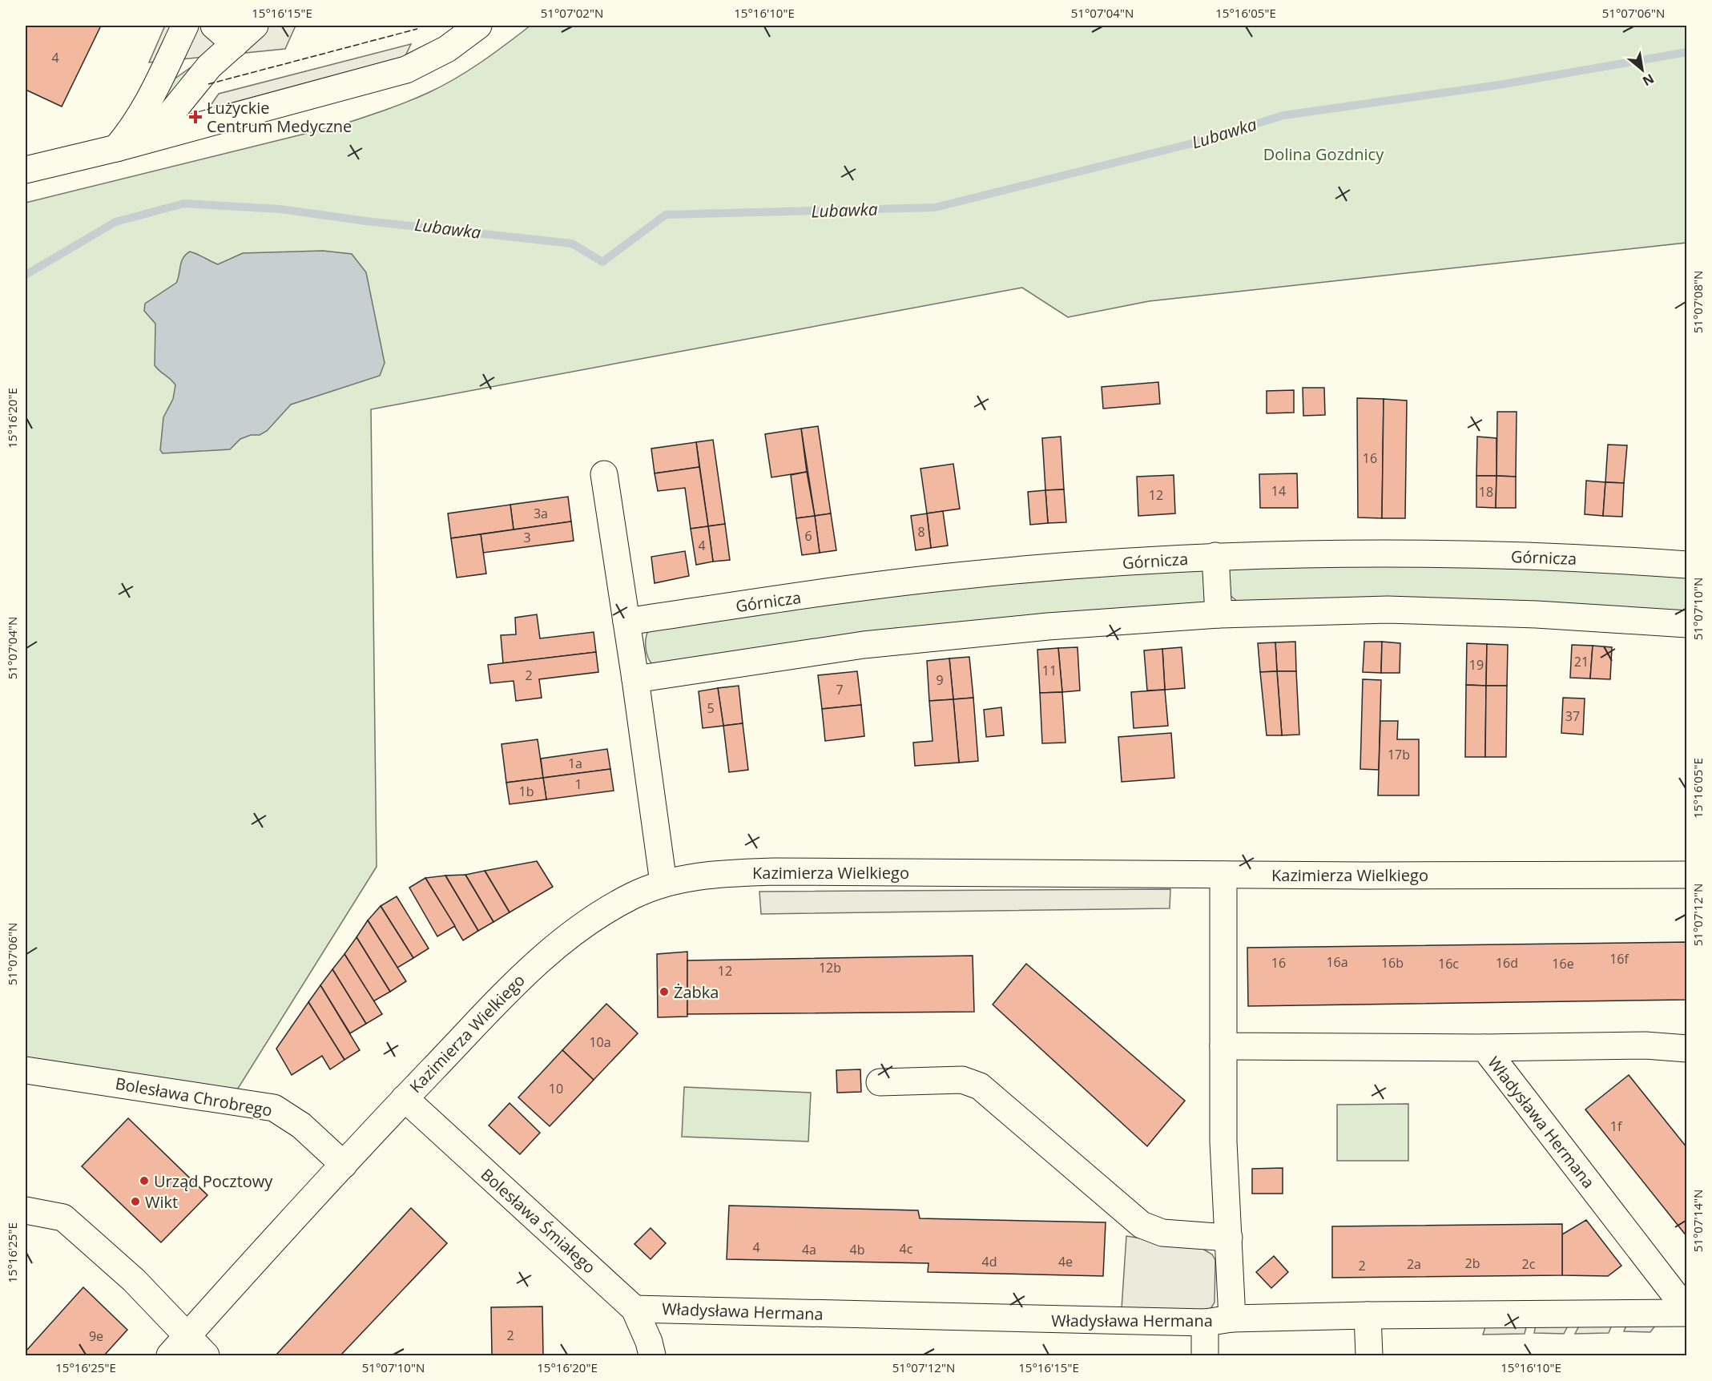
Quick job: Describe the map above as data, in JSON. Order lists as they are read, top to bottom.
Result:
{
  "streets": {
    "street": [
      "Górnicza",
      "Kazimierza Wielkiego",
      "Bolesława Chrobrego",
      "Władysława Hermana",
      "Bolesława Śmiałego"
    ]
  },
  "crossings": [
    ["Kazimierza Wielkiego", "Bolesława Chrobrego"],
    ["Kazimierza Wielkiego", "Bolesława Śmiałego"],
    ["Władysława Hermana", "Bolesława Śmiałego"]
  ],
  "water": ["Lubawka"],
  "parks": ["Dolina Gozdnicy"],
  "places": {
    "health": ["Łużyckie Centrum Medyczne"],
    "other": ["Żabka", "Urząd Pocztowy", "Wikt"]
  },
  "house_numbers": [
    "4",
    "16",
    "14",
    "18",
    "12",
    "3a",
    "8",
    "6",
    "3",
    "4",
    "21",
    "19",
    "11",
    "2",
    "9",
    "7",
    "5",
    "37",
    "17b",
    "1a",
    "1",
    "1b",
    "16f",
    "16a",
    "16",
    "16b",
    "16d",
    "16c",
    "16e",
    "12b",
    "12",
    "10a",
    "10",
    "1f",
    "4",
    "4c",
    "4a",
    "4b",
    "4d",
    "4e",
    "2b",
    "2a",
    "2c",
    "2",
    "2",
    "9e"
  ],
  "north": "bottom right",
  "coordinates": [
    "15°16'15\"E",
    "51°07'02\"N",
    "15°16'10\"E",
    "51°07'04\"N",
    "15°16'05\"E",
    "51°07'06\"N",
    "51°07'08\"N",
    "15°16'20\"E",
    "51°07'10\"N",
    "51°07'12\"N",
    "51°07'14\"N",
    "15°16'25\"E"
  ]
}
